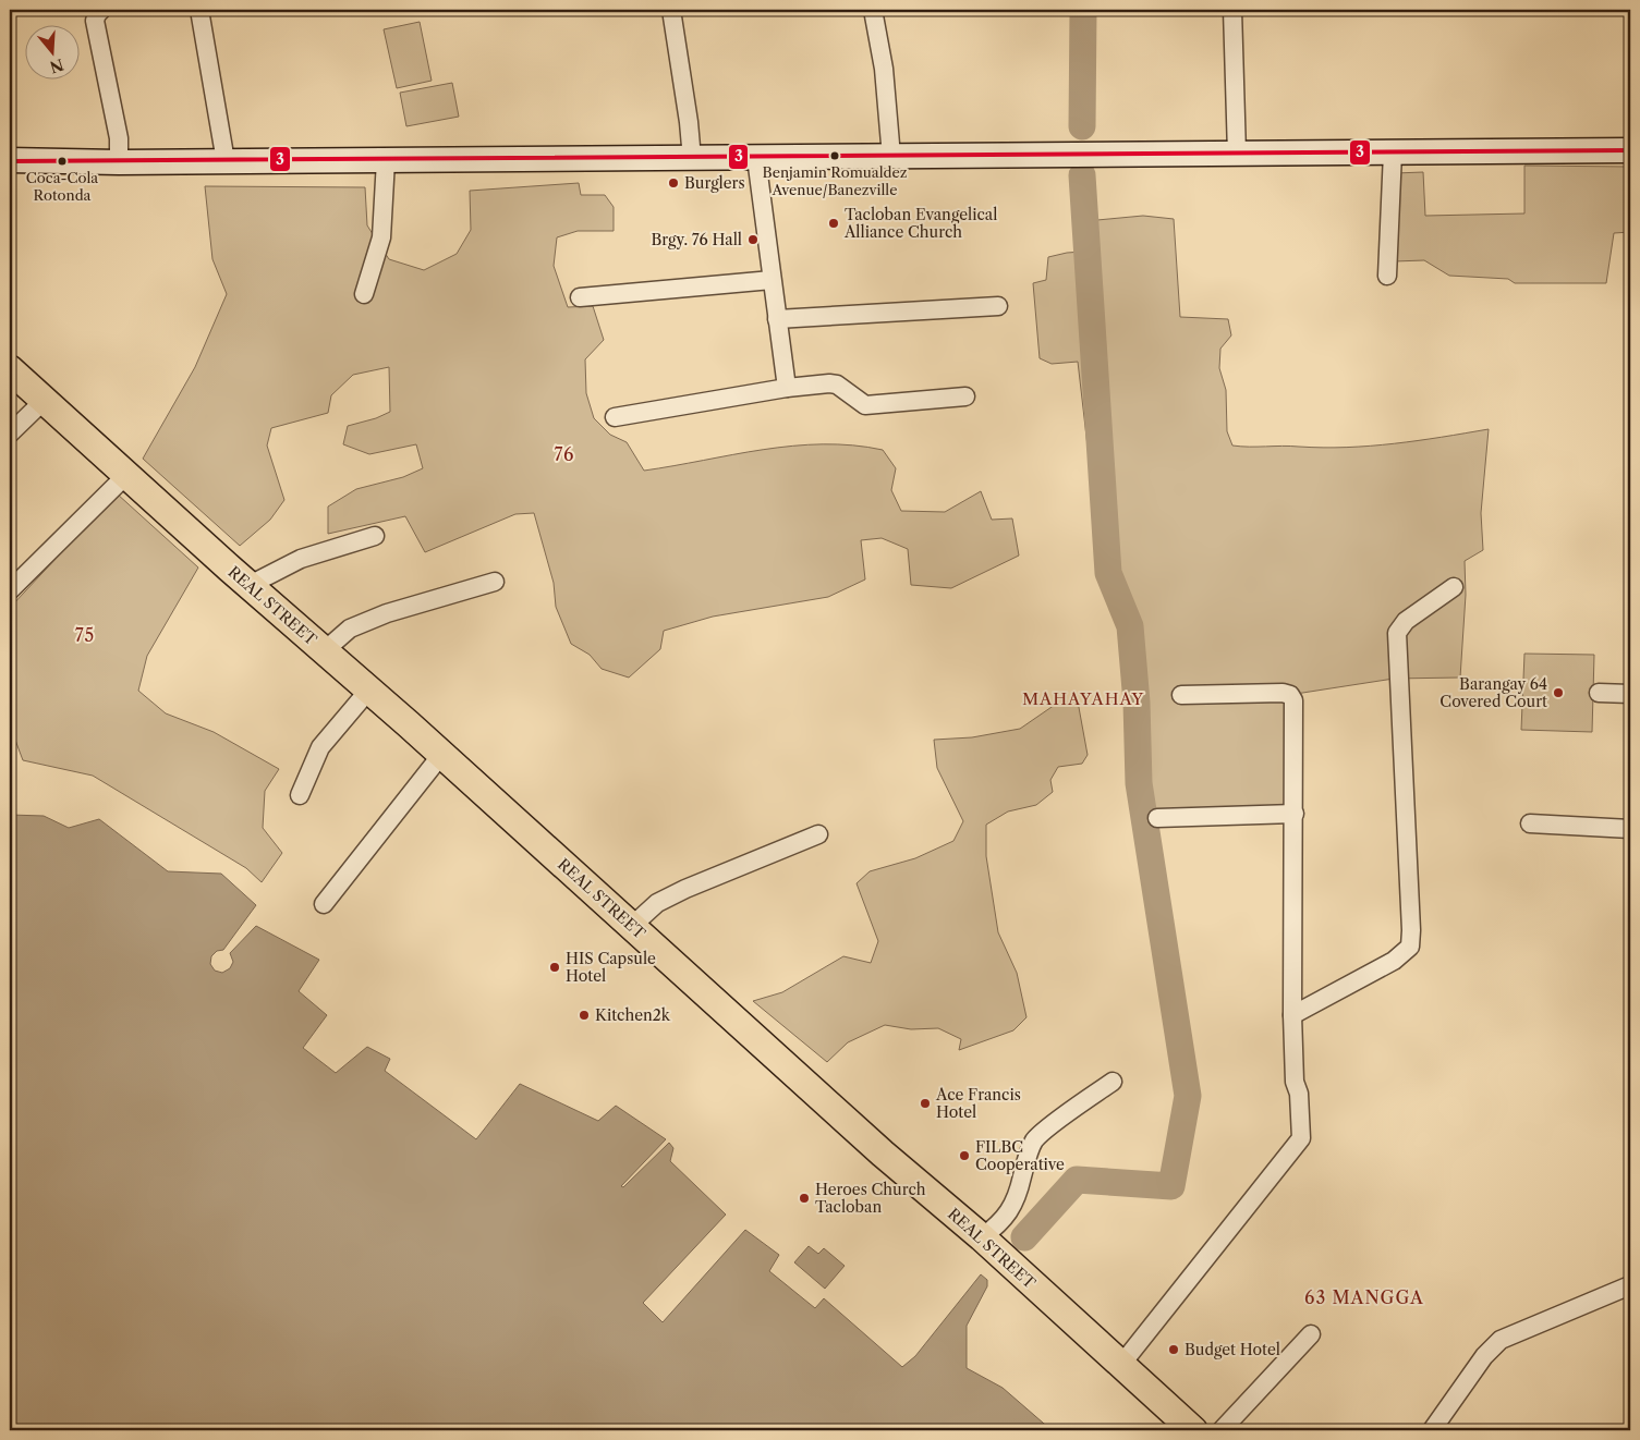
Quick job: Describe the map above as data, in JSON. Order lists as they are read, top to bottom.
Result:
{
  "streets": {
    "main road": ["REAL STREET"]
  },
  "districts": [
    "76",
    "75",
    "MAHAYAHAY",
    "63 MANGGA"
  ],
  "places": [
    "Benjamin Romualdez Avenue/Banezville",
    "Coca-Cola Rotonda",
    "Burglers",
    "Tacloban Evangelical Alliance Church",
    "Brgy. 76 Hall",
    "Barangay 64 Covered Court",
    "HIS Capsule Hotel",
    "Kitchen2k",
    "Ace Francis Hotel",
    "FILBC Cooperative",
    "Heroes Church Tacloban",
    "Budget Hotel"
  ],
  "lines": ["transit line 3"],
  "north": "bottom"
}
